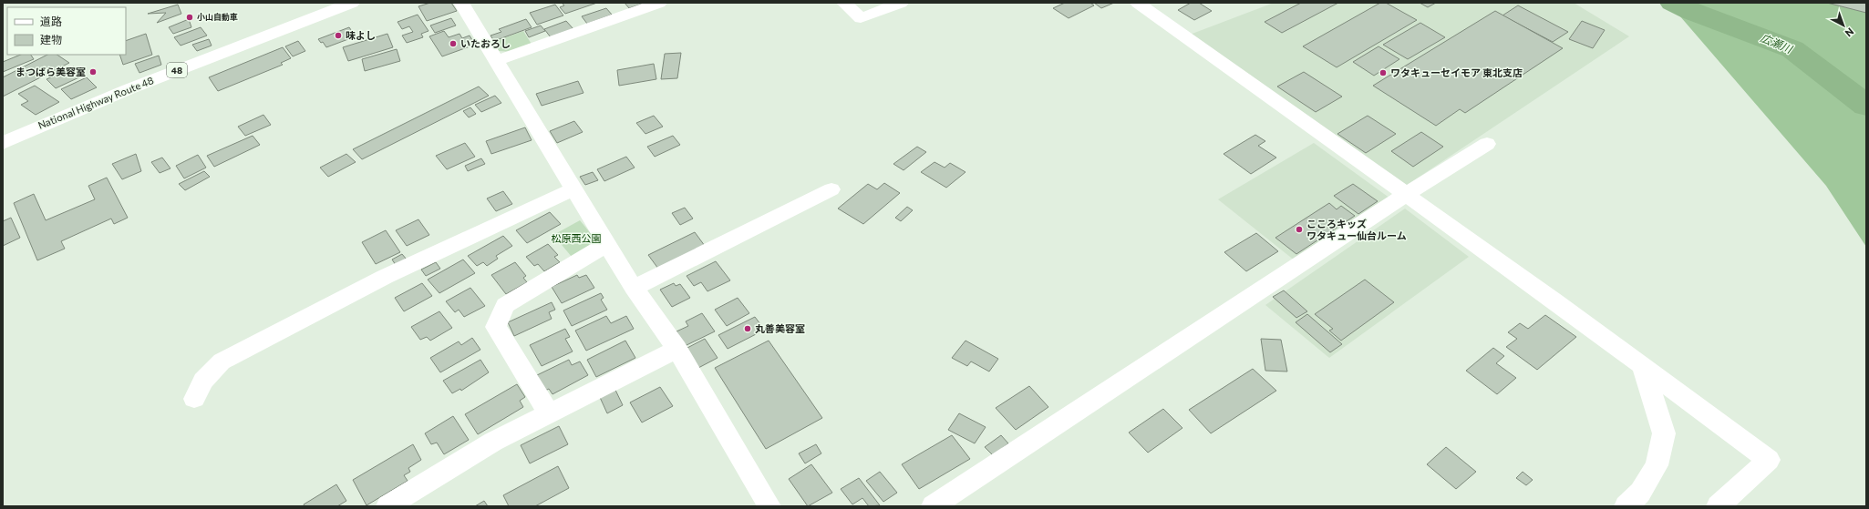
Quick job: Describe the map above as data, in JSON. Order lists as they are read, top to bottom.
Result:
{
  "streets": {
    "main road": ["48", "National Highway Route 48"]
  },
  "water": ["広瀬川"],
  "parks": ["松原西公園"],
  "places": [
    "小山自動車",
    "味よし",
    "いたおろし",
    "まつばら美容室",
    "ワタキューセイモア 東北支店",
    "こころキッズ ワタキュー仙台ルーム",
    "丸善美容室"
  ],
  "legend": ["道路", "建物"],
  "north": "bottom right"
}
